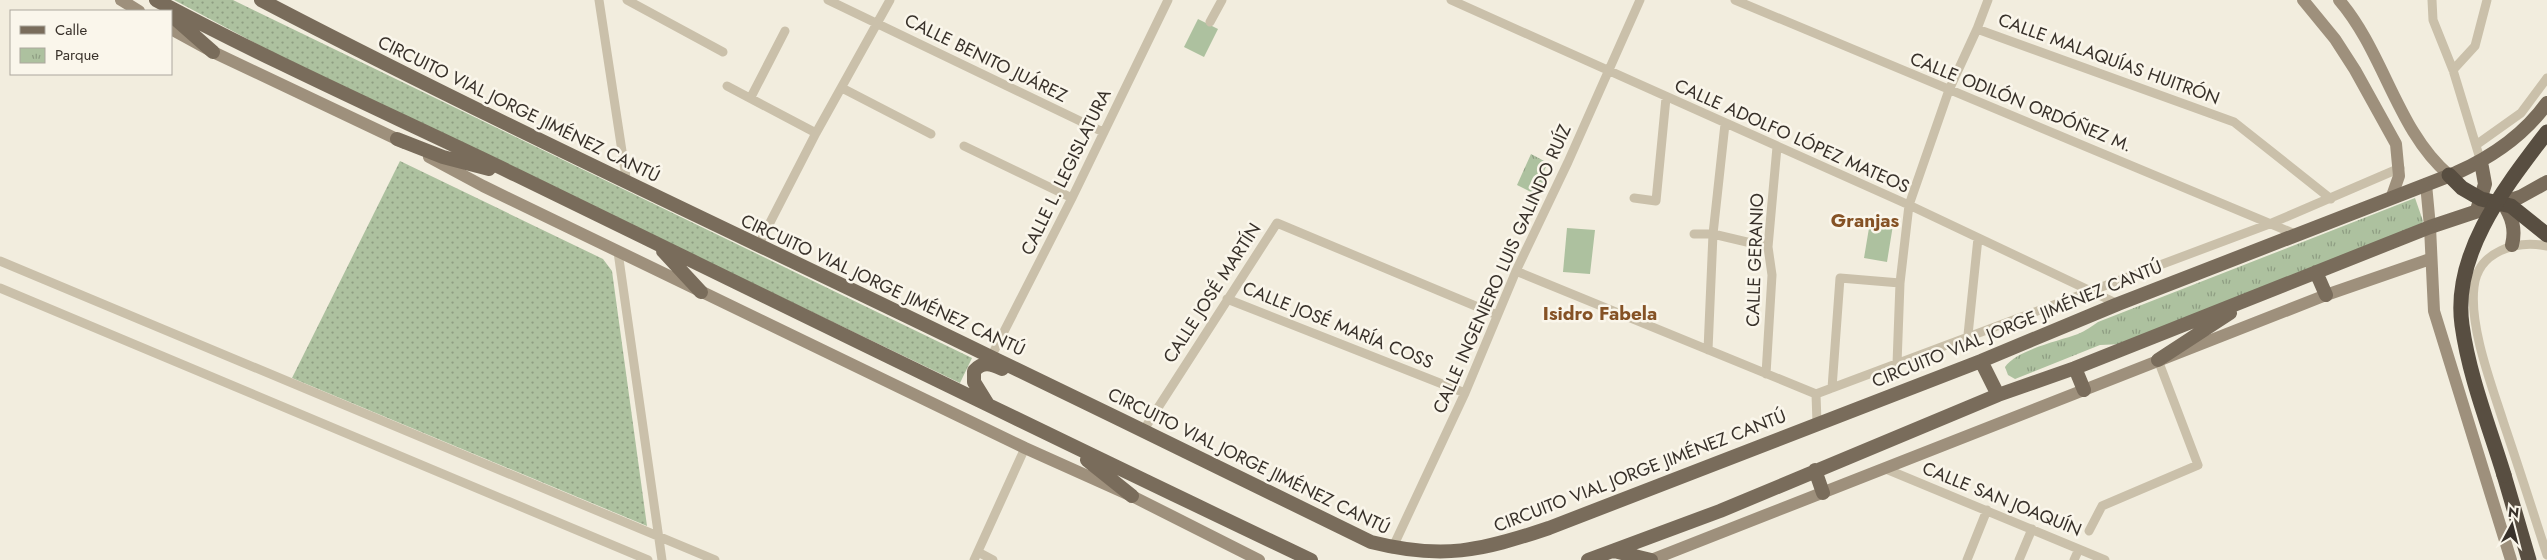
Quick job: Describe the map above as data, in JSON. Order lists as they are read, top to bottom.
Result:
{
  "streets": {
    "main road": ["CIRCUITO VIAL JORGE JIMÉNEZ CANTÚ"],
    "street": [
      "CALLE BENITO JUÁREZ",
      "CALLE MALAQUÍAS HUITRÓN",
      "CALLE ODILÓN ORDÓÑEZ M.",
      "CALLE ADOLFO LÓPEZ MATEOS",
      "CALLE L. LEGISLATURA",
      "CALLE GERANIO",
      "CALLE INGENIERO LUIS GALINDO RUÍZ",
      "CALLE JOSÉ MARTÍN",
      "CALLE JOSÉ MARÍA COSS",
      "CALLE SAN JOAQUÍN"
    ]
  },
  "crossings": [
    ["CALLE BENITO JUÁREZ", "CALLE L. LEGISLATURA"],
    ["CALLE MALAQUÍAS HUITRÓN", "CALLE ODILÓN ORDÓÑEZ M."],
    ["CALLE MALAQUÍAS HUITRÓN", "CALLE ADOLFO LÓPEZ MATEOS"],
    ["CALLE ODILÓN ORDÓÑEZ M.", "CIRCUITO VIAL JORGE JIMÉNEZ CANTÚ"],
    ["CIRCUITO VIAL JORGE JIMÉNEZ CANTÚ", "CALLE ADOLFO LÓPEZ MATEOS"],
    ["CIRCUITO VIAL JORGE JIMÉNEZ CANTÚ", "CALLE L. LEGISLATURA"],
    ["CIRCUITO VIAL JORGE JIMÉNEZ CANTÚ", "CALLE INGENIERO LUIS GALINDO RUÍZ"],
    ["CIRCUITO VIAL JORGE JIMÉNEZ CANTÚ", "CALLE JOSÉ MARTÍN"],
    ["CALLE ADOLFO LÓPEZ MATEOS", "CALLE GERANIO"],
    ["CALLE ADOLFO LÓPEZ MATEOS", "CALLE INGENIERO LUIS GALINDO RUÍZ"],
    ["CALLE INGENIERO LUIS GALINDO RUÍZ", "CALLE JOSÉ MARTÍN"],
    ["CALLE INGENIERO LUIS GALINDO RUÍZ", "CALLE JOSÉ MARÍA COSS"],
    ["CALLE JOSÉ MARTÍN", "CALLE JOSÉ MARÍA COSS"]
  ],
  "districts": ["Granjas", "Isidro Fabela"],
  "legend": ["Calle", "Parque"],
  "north": "top"
}
